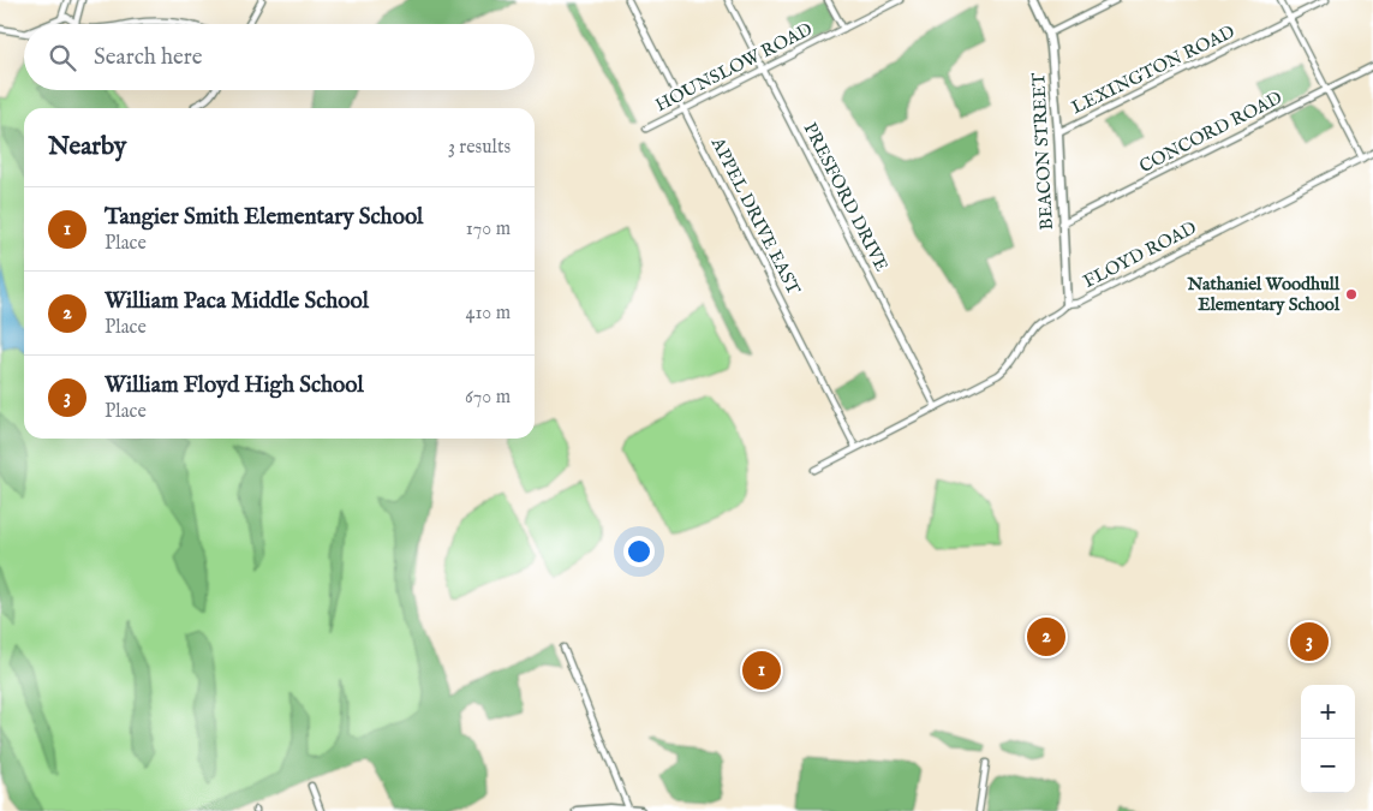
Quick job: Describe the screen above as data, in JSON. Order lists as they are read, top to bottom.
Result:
{
  "streets": {
    "street": [
      "HOUNSLOW ROAD",
      "LEXINGTON ROAD",
      "CONCORD ROAD",
      "BEACON STREET",
      "PRESFORD DRIVE",
      "APPEL DRIVE EAST",
      "FLOYD ROAD"
    ]
  },
  "crossings": [
    ["HOUNSLOW ROAD", "PRESFORD DRIVE"],
    ["HOUNSLOW ROAD", "APPEL DRIVE EAST"],
    ["LEXINGTON ROAD", "BEACON STREET"],
    ["CONCORD ROAD", "BEACON STREET"],
    ["BEACON STREET", "FLOYD ROAD"],
    ["PRESFORD DRIVE", "FLOYD ROAD"],
    ["APPEL DRIVE EAST", "FLOYD ROAD"]
  ],
  "places": ["Nathaniel Woodhull Elementary School"],
  "page": {
    "search": "Search here",
    "heading": ["Nearby", "3 results"],
    "list": [
      {
        "mark": "1",
        "name": "Tangier Smith Elementary School",
        "note": "Place",
        "value": "170 m"
      },
      {
        "mark": "2",
        "name": "William Paca Middle School",
        "note": "Place",
        "value": "410 m"
      },
      {
        "mark": "3",
        "name": "William Floyd High School",
        "note": "Place",
        "value": "670 m"
      }
    ],
    "pins": ["2", "3", "1"],
    "map_buttons": ["+", "−"]
  }
}
